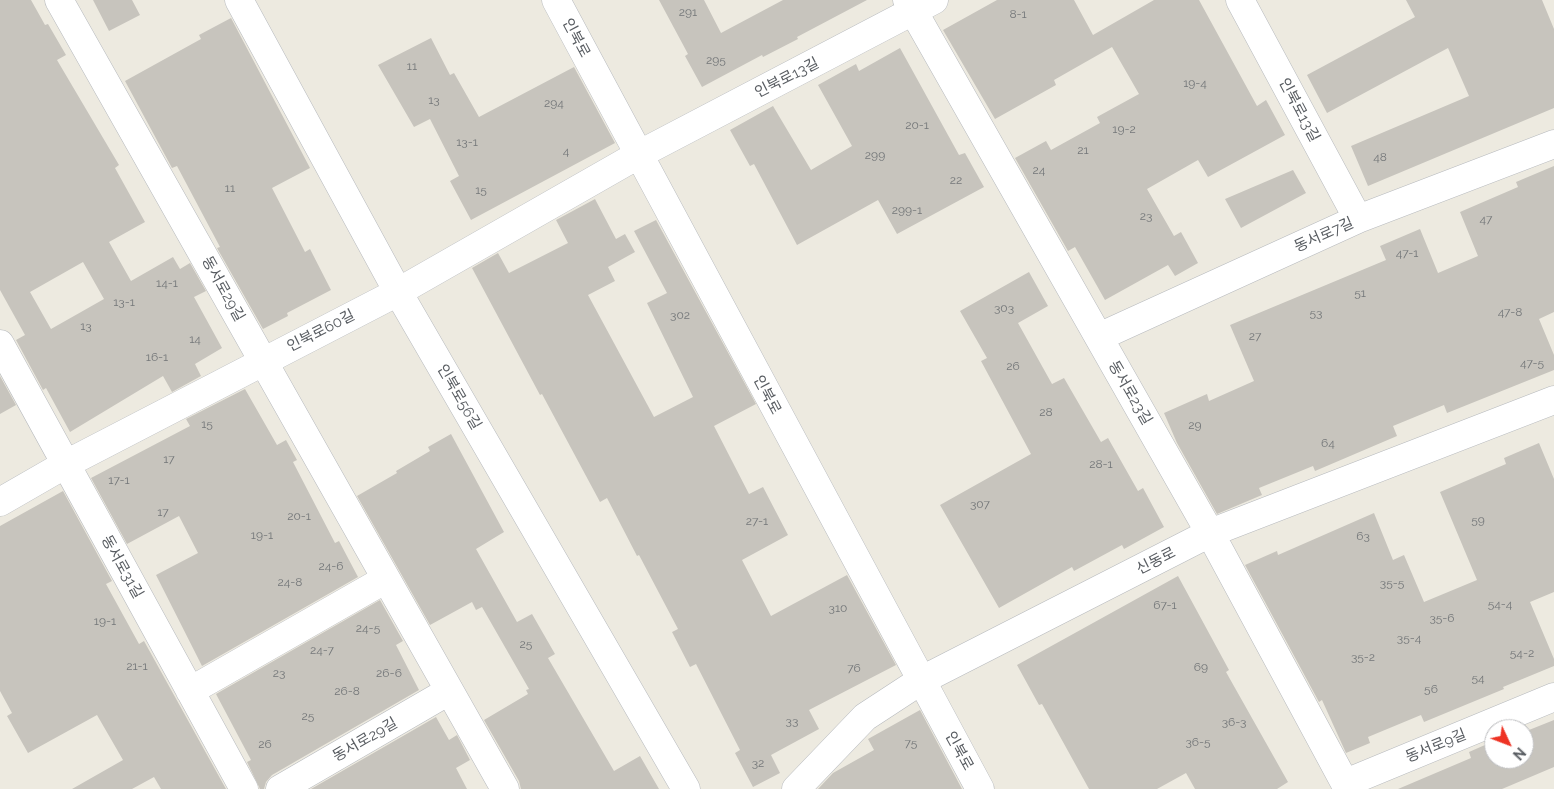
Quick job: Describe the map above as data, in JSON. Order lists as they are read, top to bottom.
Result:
{
  "streets": {
    "street": [
      "인북로",
      "인북로13길",
      "동서로7길",
      "동서로29길",
      "인북로60길",
      "동서로23길",
      "인북로56길",
      "신동로",
      "동서로31길",
      "동서로9길"
    ]
  },
  "crossings": [
    ["인북로", "인북로13길"],
    ["인북로", "인북로60길"],
    ["인북로", "신동로"],
    ["인북로13길", "동서로7길"],
    ["인북로13길", "인북로60길"],
    ["인북로13길", "동서로23길"],
    ["동서로7길", "동서로23길"],
    ["동서로29길", "인북로60길"],
    ["인북로60길", "인북로56길"],
    ["인북로60길", "동서로31길"],
    ["동서로23길", "신동로"],
    ["동서로23길", "동서로9길"]
  ],
  "house_numbers": [
    "291",
    "8-1",
    "295",
    "11",
    "19-4",
    "13",
    "294",
    "20-1",
    "19-2",
    "13-1",
    "21",
    "4",
    "299",
    "48",
    "24",
    "22",
    "11",
    "15",
    "299-1",
    "23",
    "47",
    "47-1",
    "14-1",
    "51",
    "13-1",
    "303",
    "47-8",
    "53",
    "302",
    "13",
    "27",
    "14",
    "16-1",
    "47-5",
    "26",
    "28",
    "15",
    "29",
    "64",
    "17",
    "28-1",
    "17-1",
    "307",
    "17",
    "20-1",
    "59",
    "27-1",
    "19-1",
    "63",
    "24-6",
    "24-8",
    "35-5",
    "54-4",
    "67-1",
    "310",
    "35-6",
    "19-1",
    "24-5",
    "35-4",
    "25",
    "24-7",
    "54-2",
    "35-2",
    "21-1",
    "69",
    "76",
    "23",
    "26-6",
    "54",
    "56",
    "26-8",
    "25",
    "33",
    "36-3",
    "36-5",
    "75",
    "26",
    "32"
  ],
  "north": "bottom right"
}
